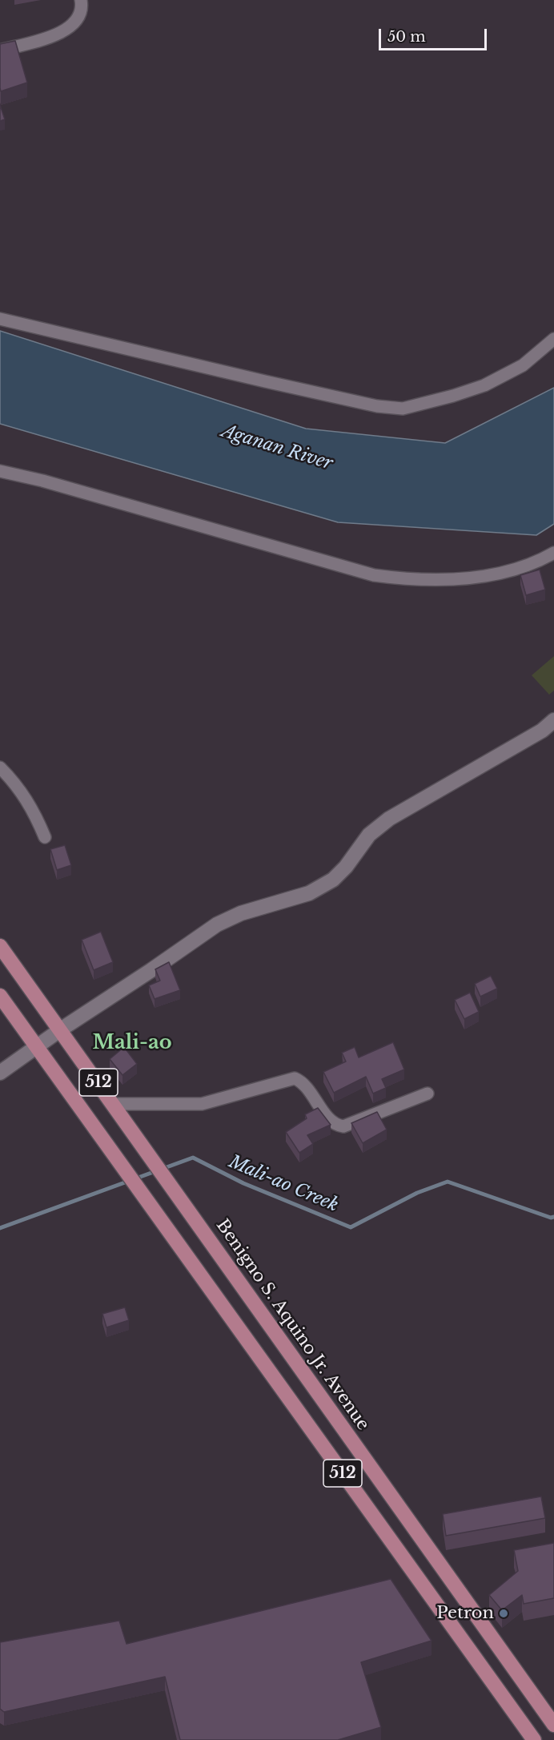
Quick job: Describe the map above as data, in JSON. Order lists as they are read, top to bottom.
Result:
{
  "streets": {
    "main road": ["512", "Benigno S. Aquino Jr. Avenue"]
  },
  "districts": ["Mali-ao"],
  "water": ["Aganan River", "Mali-ao Creek"],
  "places": ["Petron"],
  "scale_bar": "50 m"
}
